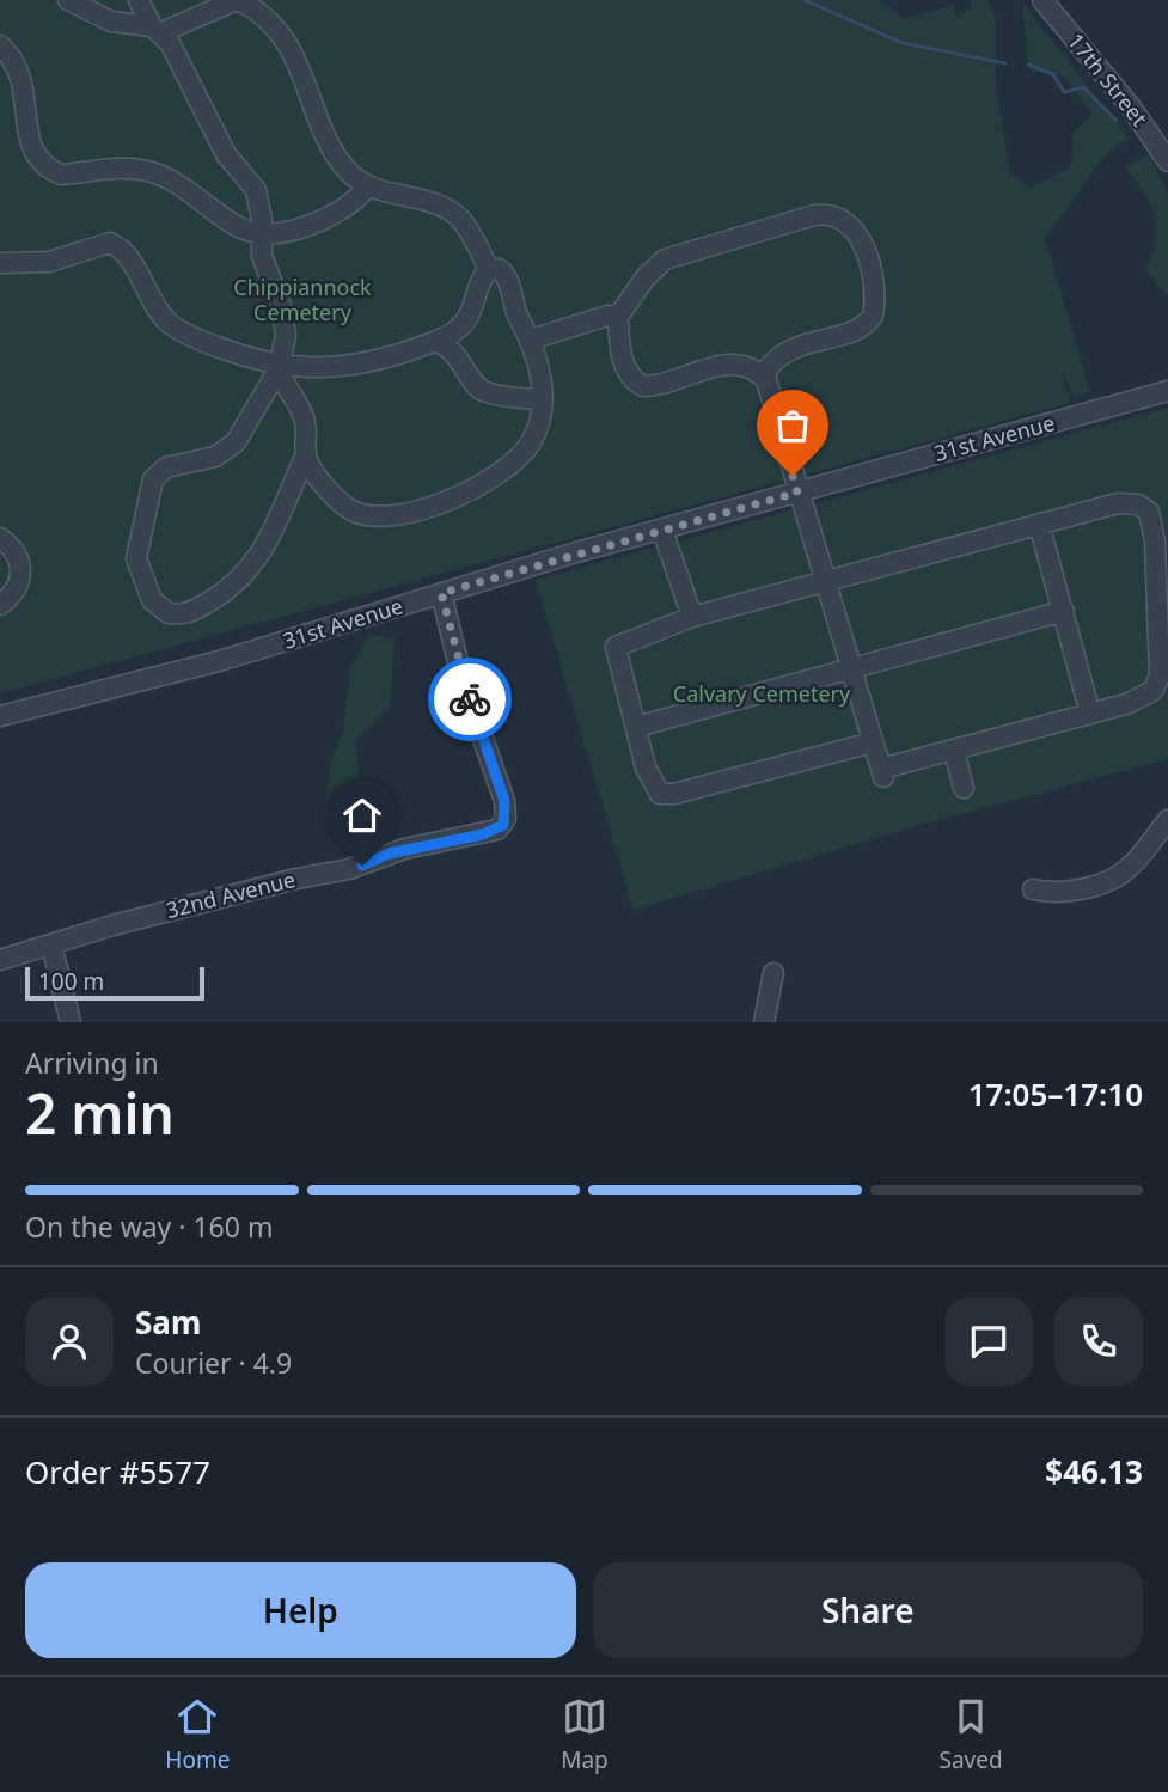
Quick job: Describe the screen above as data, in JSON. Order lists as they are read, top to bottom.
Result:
{
  "streets": {
    "street": ["17th Street", "31st Avenue", "32nd Avenue"]
  },
  "crossings": [
    ["31st Avenue", "32nd Avenue"]
  ],
  "parks": ["Chippiannock Cemetery", "Calvary Cemetery"],
  "scale_bar": "100 m",
  "page": {
    "scale": "100 m",
    "heading": ["2 min", "Arriving in", "17:05–17:10"],
    "panel": [
      "Sam",
      "Courier · 4.9",
      "Order #5577",
      "$46.13"
    ],
    "bar": "On the way · 160 m",
    "buttons": ["Help", "Share"],
    "tabs": ["Home", "Map", "Saved"]
  }
}
